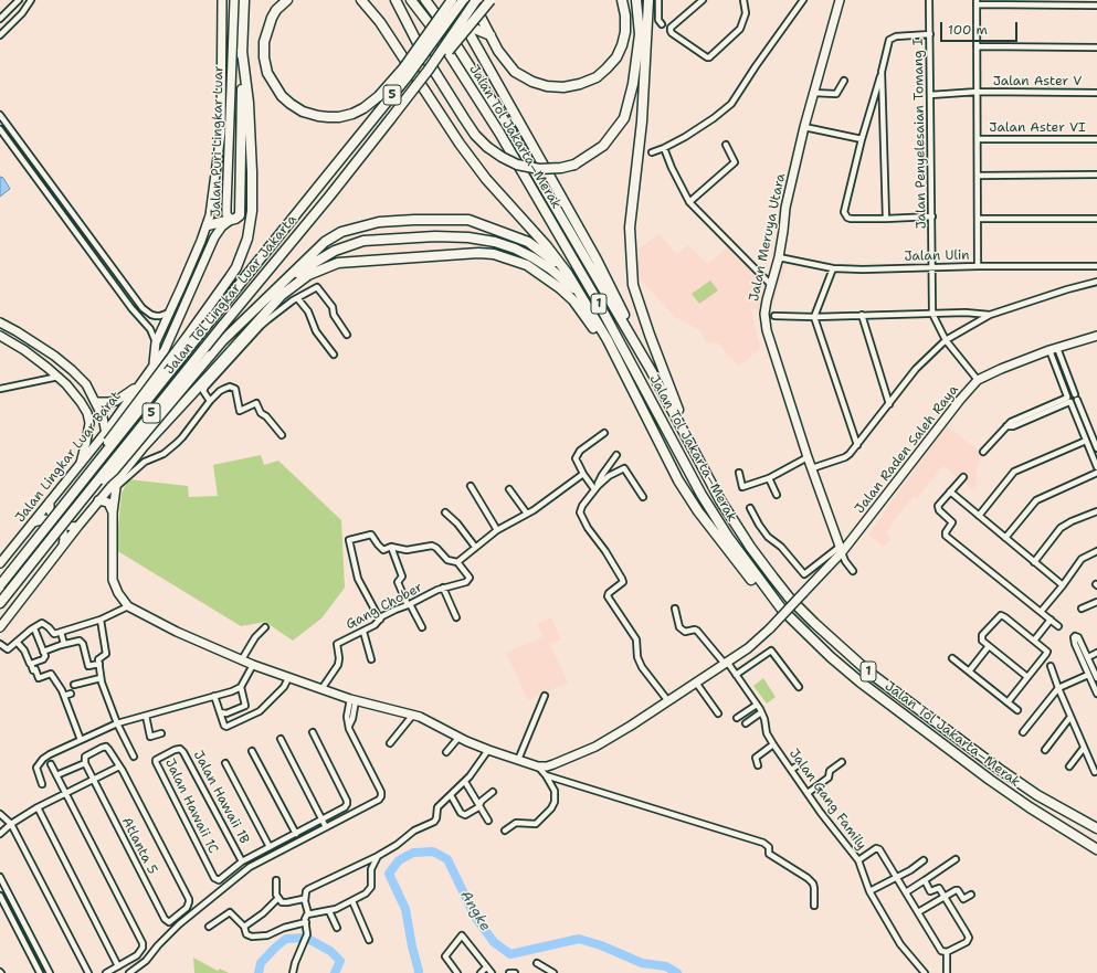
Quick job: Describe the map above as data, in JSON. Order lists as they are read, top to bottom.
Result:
{
  "streets": {
    "highway": [
      "5",
      "Jalan Tol Jakarta–Merak",
      "Jalan Tol Lingkar Luar Jakarta",
      "1"
    ],
    "main road": [
      "Jalan Puri Lingkar Luar",
      "Jalan Meruya Utara",
      "Jalan Raden Saleh Raya",
      "Jalan Lingkar Luar Barat"
    ],
    "street": [
      "Jalan Aster V",
      "Jalan Aster VI",
      "Jalan Penyelesaian Tomang I",
      "Jalan Ulin",
      "Gang Chober",
      "Jalan Hawaii 1B",
      "Jalan Gang Family",
      "Jalan Hawaii 1C",
      "Atlanta 5"
    ]
  },
  "crossings": [
    ["Jalan Aster V", "Jalan Penyelesaian Tomang I"],
    ["Jalan Penyelesaian Tomang I", "Jalan Ulin"],
    ["Jalan Puri Lingkar Luar", "Jalan Lingkar Luar Barat"],
    ["Jalan Meruya Utara", "Jalan Ulin"],
    ["Jalan Meruya Utara", "Jalan Raden Saleh Raya"],
    ["Jalan Raden Saleh Raya", "Jalan Gang Family"],
    ["Jalan Hawaii 1B", "Jalan Hawaii 1C"]
  ],
  "water": ["Angke"],
  "scale_bar": "100 m"
}
